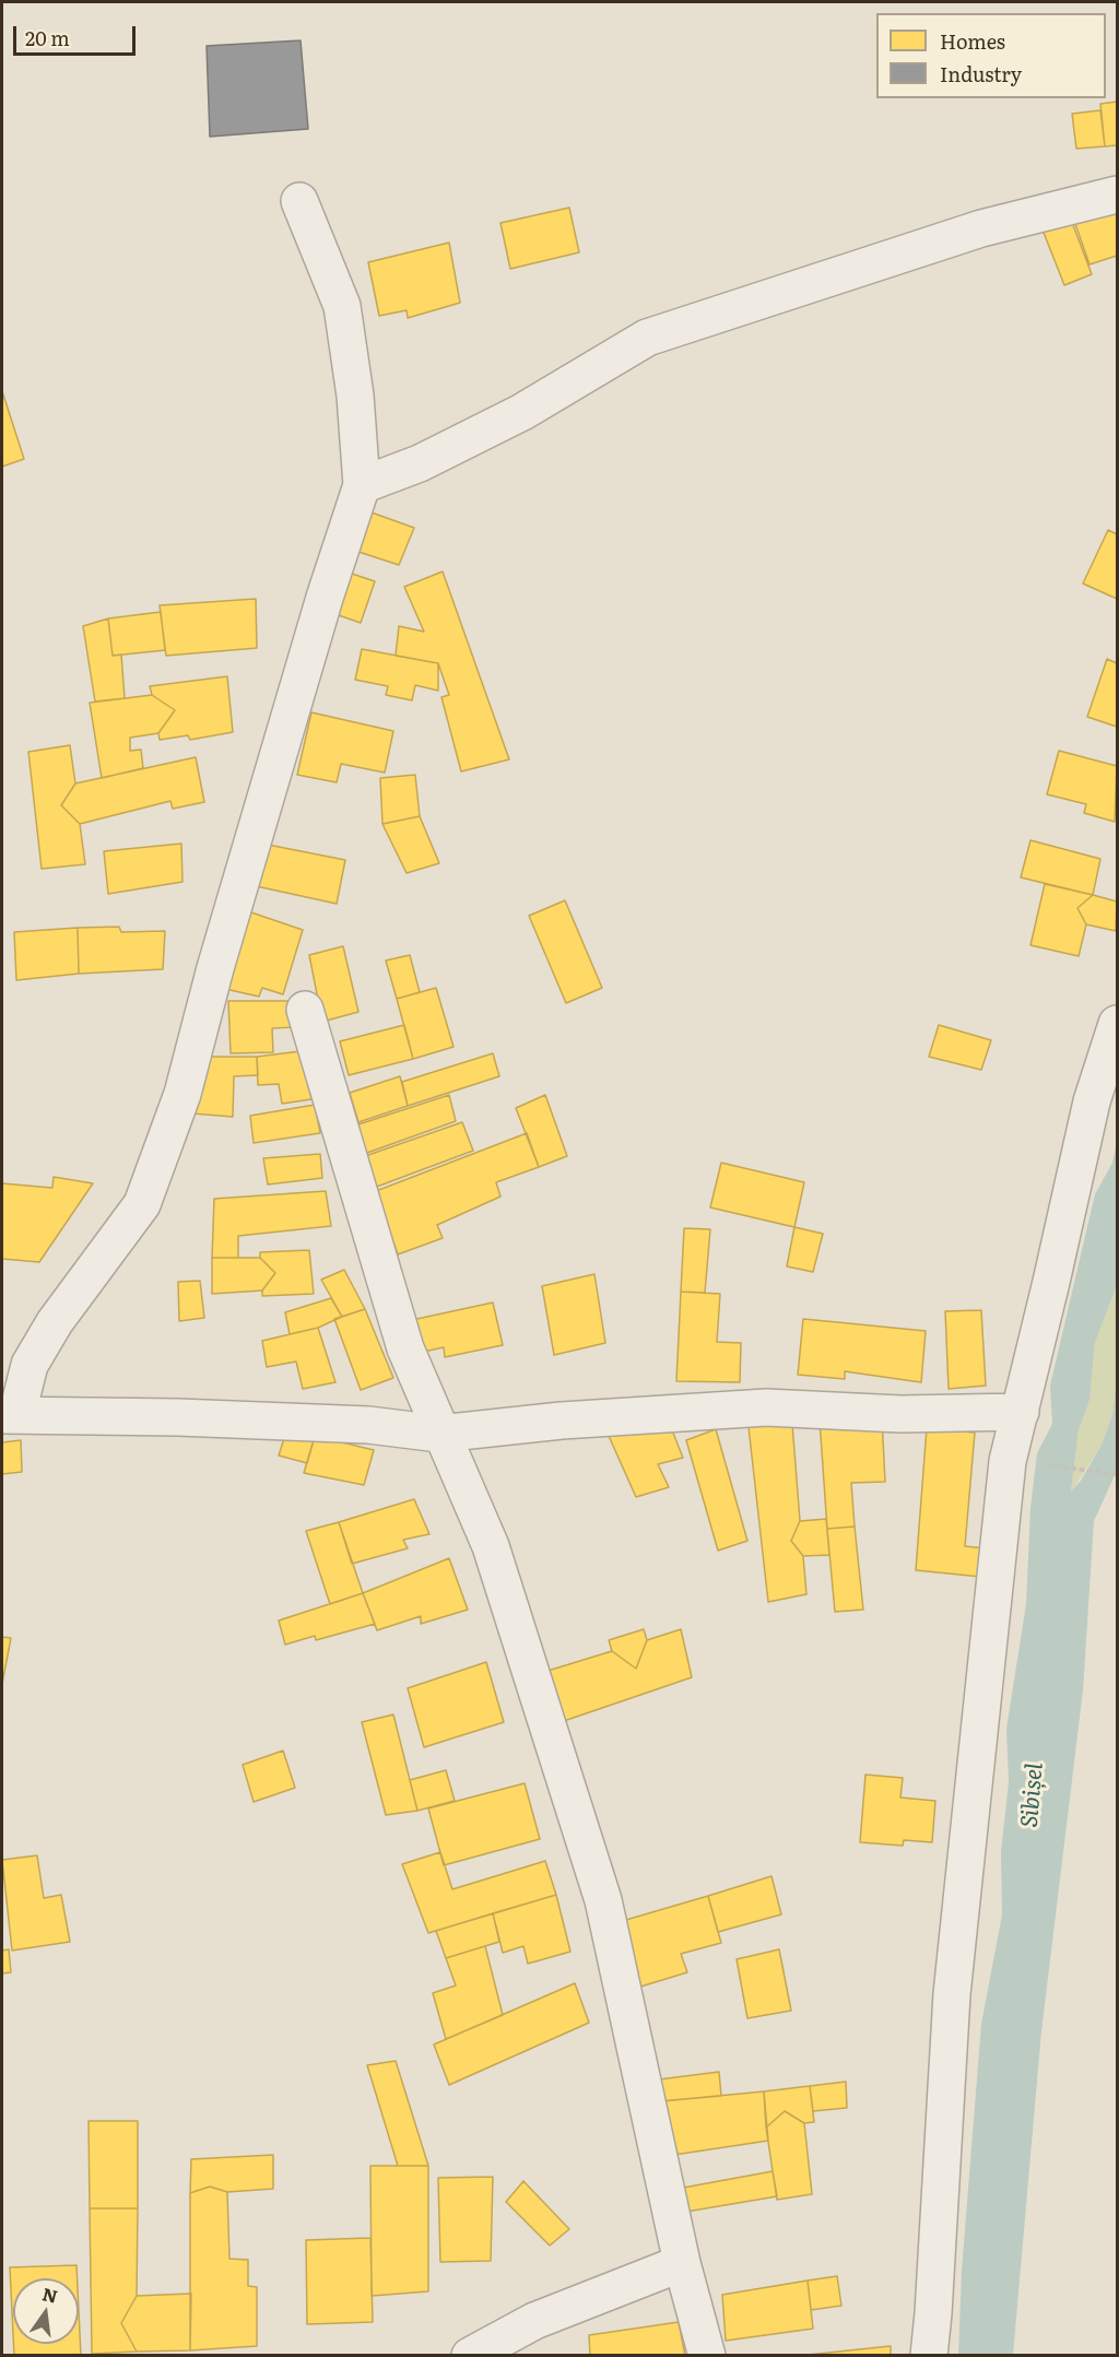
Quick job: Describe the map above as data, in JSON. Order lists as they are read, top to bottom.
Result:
{
  "water": ["Sibișel"],
  "legend": ["Homes", "Industry"],
  "scale_bar": "20 m",
  "north": "top"
}
